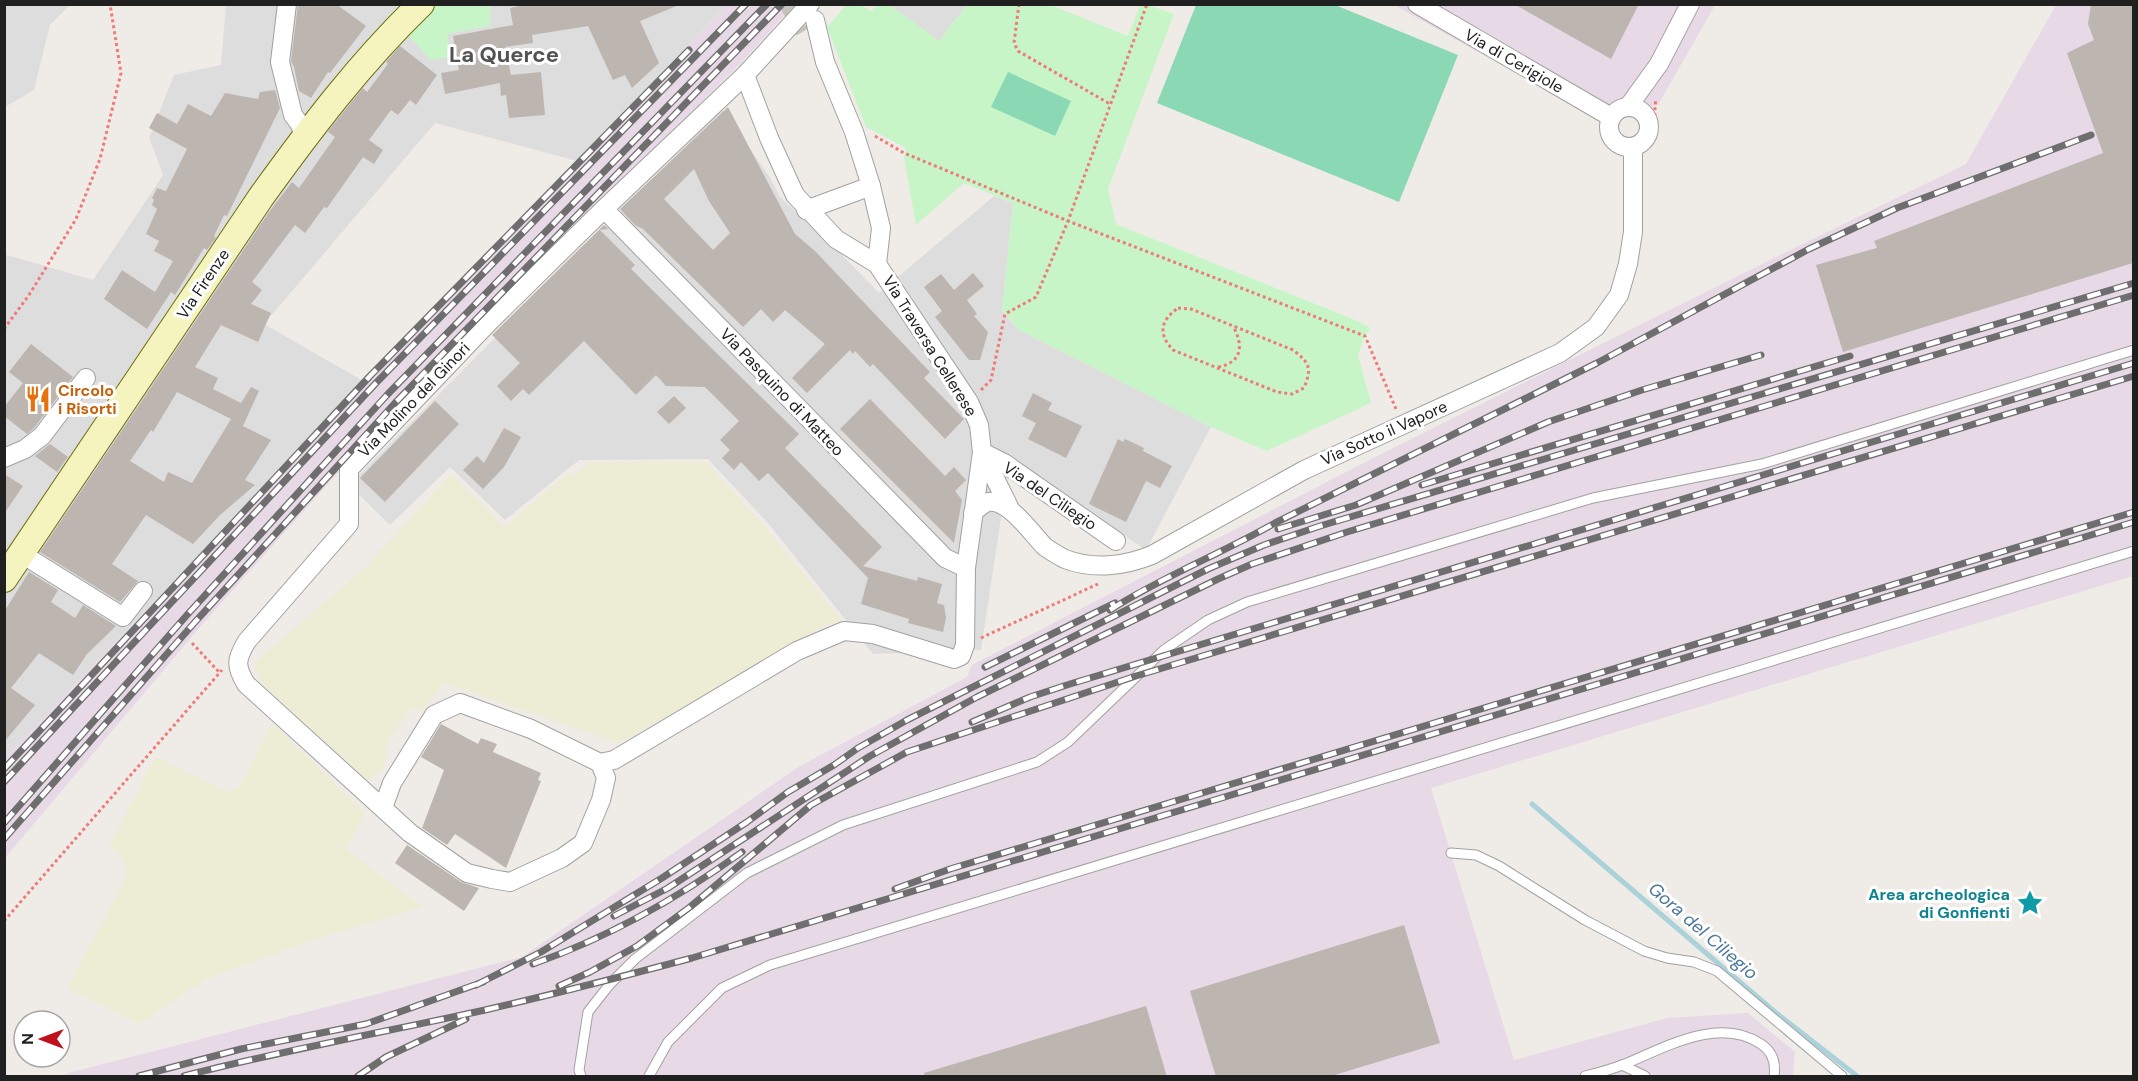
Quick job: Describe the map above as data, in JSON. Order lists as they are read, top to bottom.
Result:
{
  "streets": {
    "main road": ["Via Firenze"],
    "street": [
      "Via di Cerigiole",
      "Via Traversa Cellerese",
      "Via Pasquino di Matteo",
      "Via Molino del Ginori",
      "Via Sotto il Vapore",
      "Via del Ciliegio"
    ]
  },
  "crossings": [
    ["Via di Cerigiole", "Via Sotto il Vapore"],
    ["Via Traversa Cellerese", "Via Pasquino di Matteo"],
    ["Via Traversa Cellerese", "Via Molino del Ginori"],
    ["Via Traversa Cellerese", "Via Sotto il Vapore"],
    ["Via Traversa Cellerese", "Via del Ciliegio"],
    ["Via Pasquino di Matteo", "Via Molino del Ginori"],
    ["Via Sotto il Vapore", "Via del Ciliegio"]
  ],
  "districts": ["La Querce"],
  "water": ["Gora del Ciliegio"],
  "places": {
    "restaurant": ["Circolo i Risorti"],
    "place": ["Area archeologica di Gonfienti"]
  },
  "north": "left"
}
